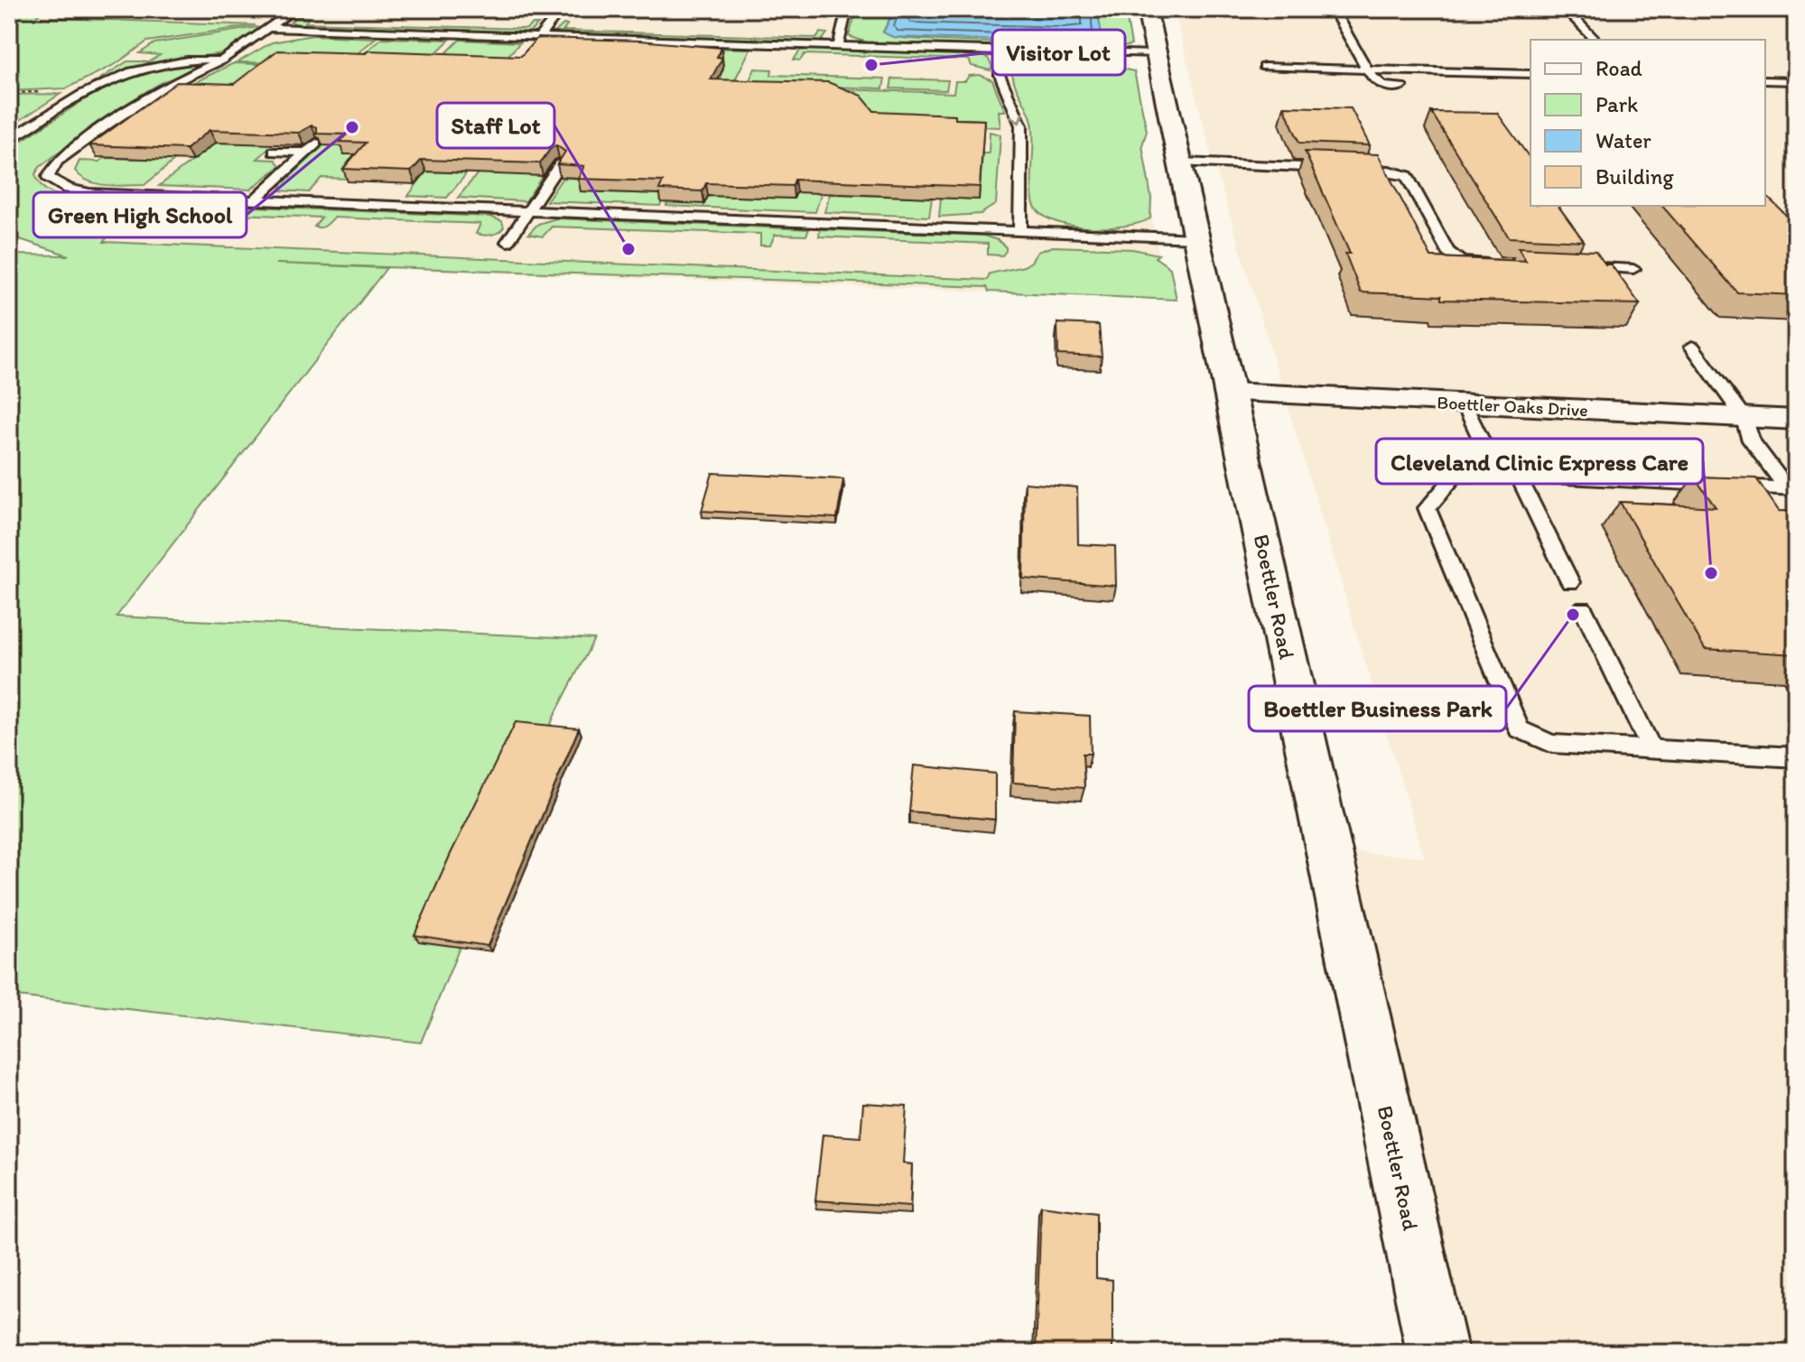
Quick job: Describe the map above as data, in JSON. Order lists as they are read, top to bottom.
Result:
{
  "streets": {
    "street": ["Boettler Oaks Drive", "Boettler Road"]
  },
  "crossings": [
    ["Boettler Oaks Drive", "Boettler Road"]
  ],
  "places": [
    "Visitor Lot",
    "Green High School",
    "Staff Lot",
    "Cleveland Clinic Express Care",
    "Boettler Business Park"
  ],
  "legend": [
    "Road",
    "Park",
    "Water",
    "Building"
  ]
}
